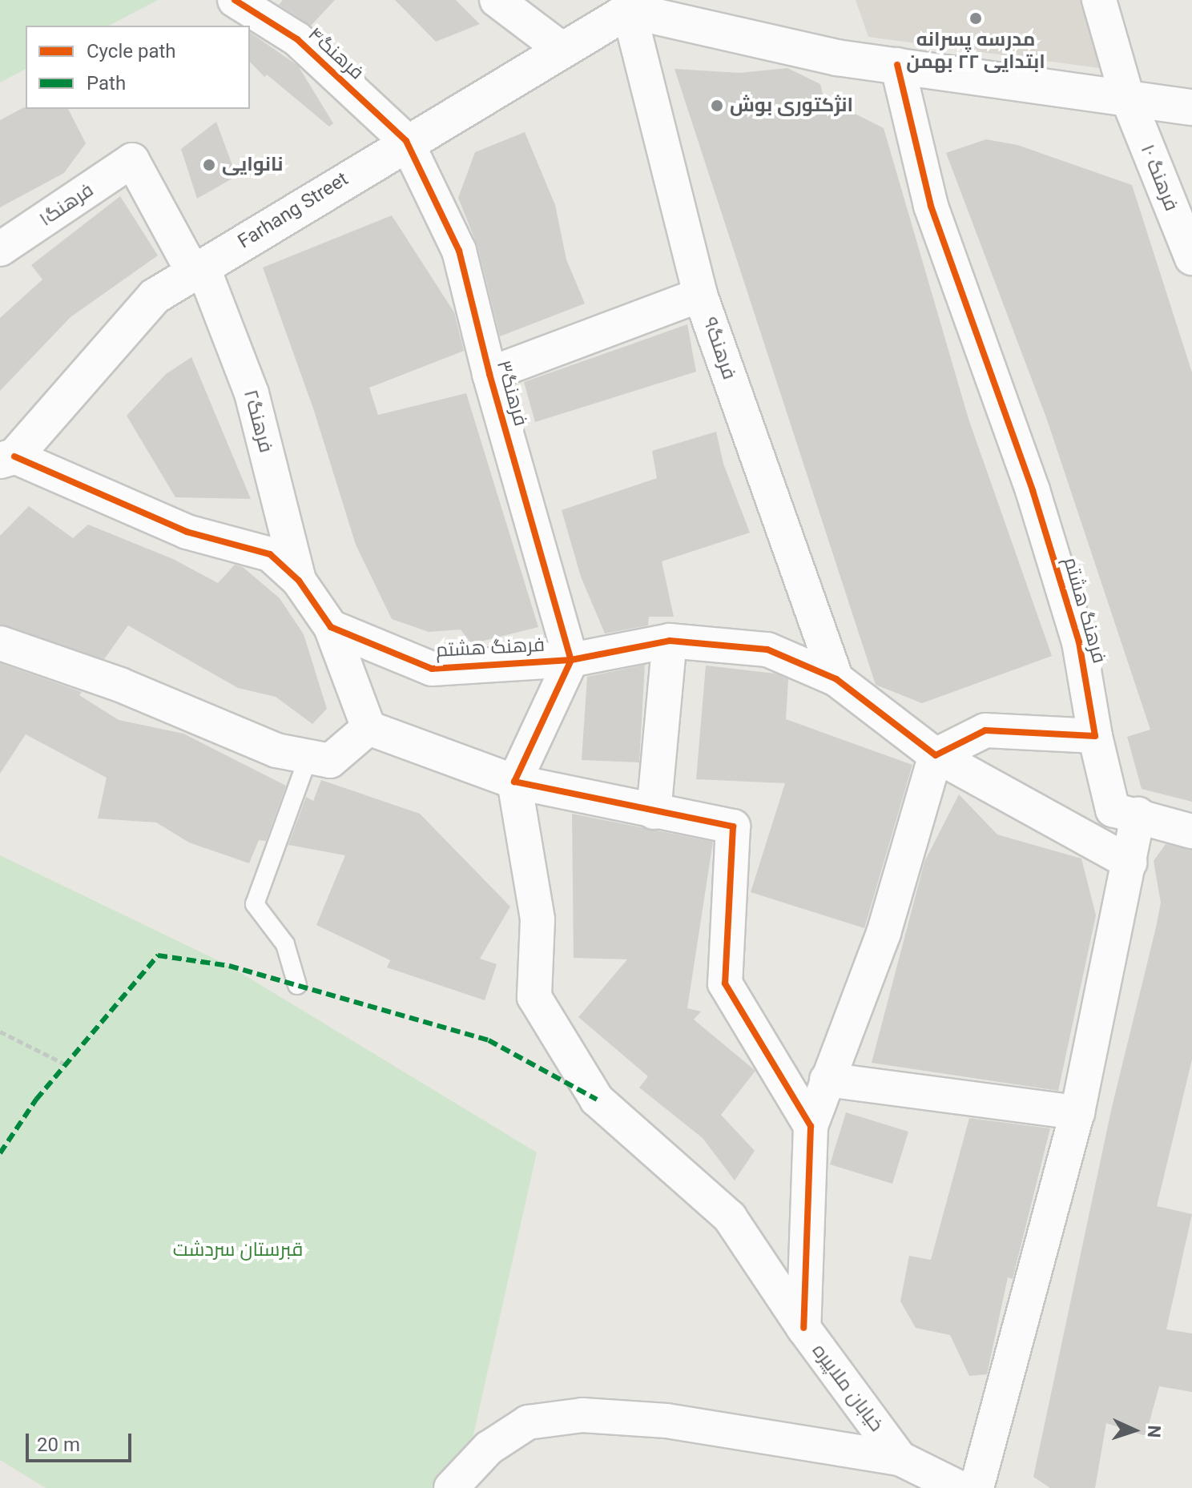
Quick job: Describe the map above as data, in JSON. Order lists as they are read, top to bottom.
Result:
{
  "streets": {
    "street": [
      "فرهنگ۴",
      "فرهنگ ۱۰",
      "فرهنگ۱",
      "Farhang Street",
      "فرهنگ۹",
      "فرهنگ۳",
      "فرهنگ۲",
      "فرهنگ هشتم",
      "خیابان ملاپیره"
    ]
  },
  "crossings": [
    ["فرهنگ۴", "Farhang Street"],
    ["فرهنگ۴", "فرهنگ۳"],
    ["فرهنگ۱", "فرهنگ۲"],
    ["Farhang Street", "فرهنگ۹"],
    ["Farhang Street", "فرهنگ۳"],
    ["Farhang Street", "فرهنگ۲"],
    ["فرهنگ۹", "فرهنگ هشتم"],
    ["فرهنگ۳", "فرهنگ هشتم"]
  ],
  "parks": ["قبرستان سردشت"],
  "places": ["مدرسه پسرانه ابتدایی ۲۲ بهمن", "انژکتوری بوش", "نانوایی"],
  "legend": ["Cycle path", "Path"],
  "scale_bar": "20 m",
  "north": "right"
}
